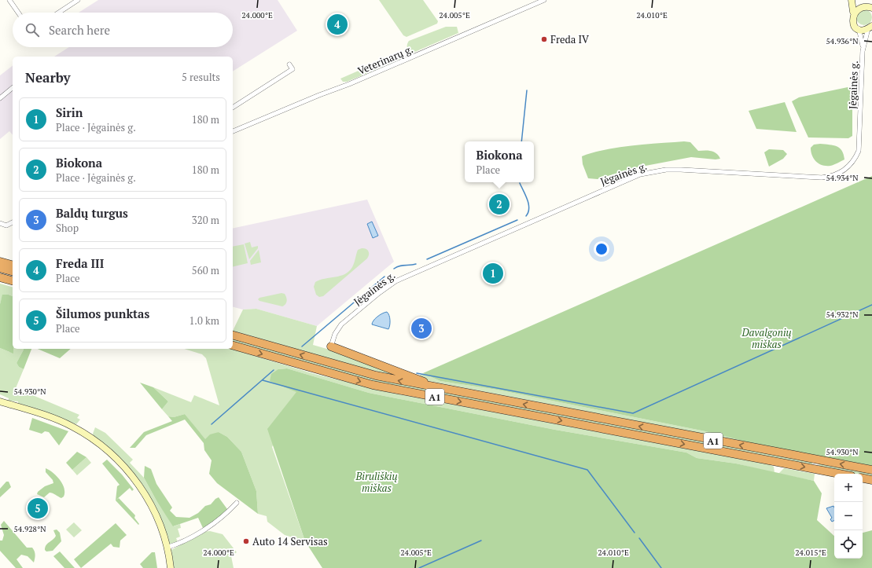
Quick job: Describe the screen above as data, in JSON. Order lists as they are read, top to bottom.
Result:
{
  "streets": {
    "highway": ["A1"],
    "street": ["Veterinarų g.", "Jėgainės g."]
  },
  "parks": ["Davalgonių miškas", "Biruliškių miškas"],
  "places": ["Freda IV", "Auto 14 Servisas"],
  "page": {
    "pins": [
      "4",
      "2",
      "1",
      "3",
      "5"
    ],
    "search": "Search here",
    "heading": ["Nearby", "5 results"],
    "list": [
      {
        "mark": "1",
        "name": "Sirin",
        "note": "Place · Jėgainės g.",
        "value": "180 m"
      },
      {
        "mark": "2",
        "name": "Biokona",
        "note": "Place · Jėgainės g.",
        "value": "180 m"
      },
      {
        "mark": "3",
        "name": "Baldų turgus",
        "note": "Shop",
        "value": "320 m"
      },
      {
        "mark": "4",
        "name": "Freda III",
        "note": "Place",
        "value": "560 m"
      },
      {
        "mark": "5",
        "name": "Šilumos punktas",
        "note": "Place",
        "value": "1.0 km"
      }
    ],
    "popup": ["Biokona", "Place"],
    "map_buttons": ["+", "−"]
  },
  "coordinates": [
    "24.000°E",
    "24.005°E",
    "24.010°E",
    "54.936°N",
    "54.934°N",
    "54.932°N",
    "54.930°N",
    "54.928°N",
    "24.015°E"
  ]
}
